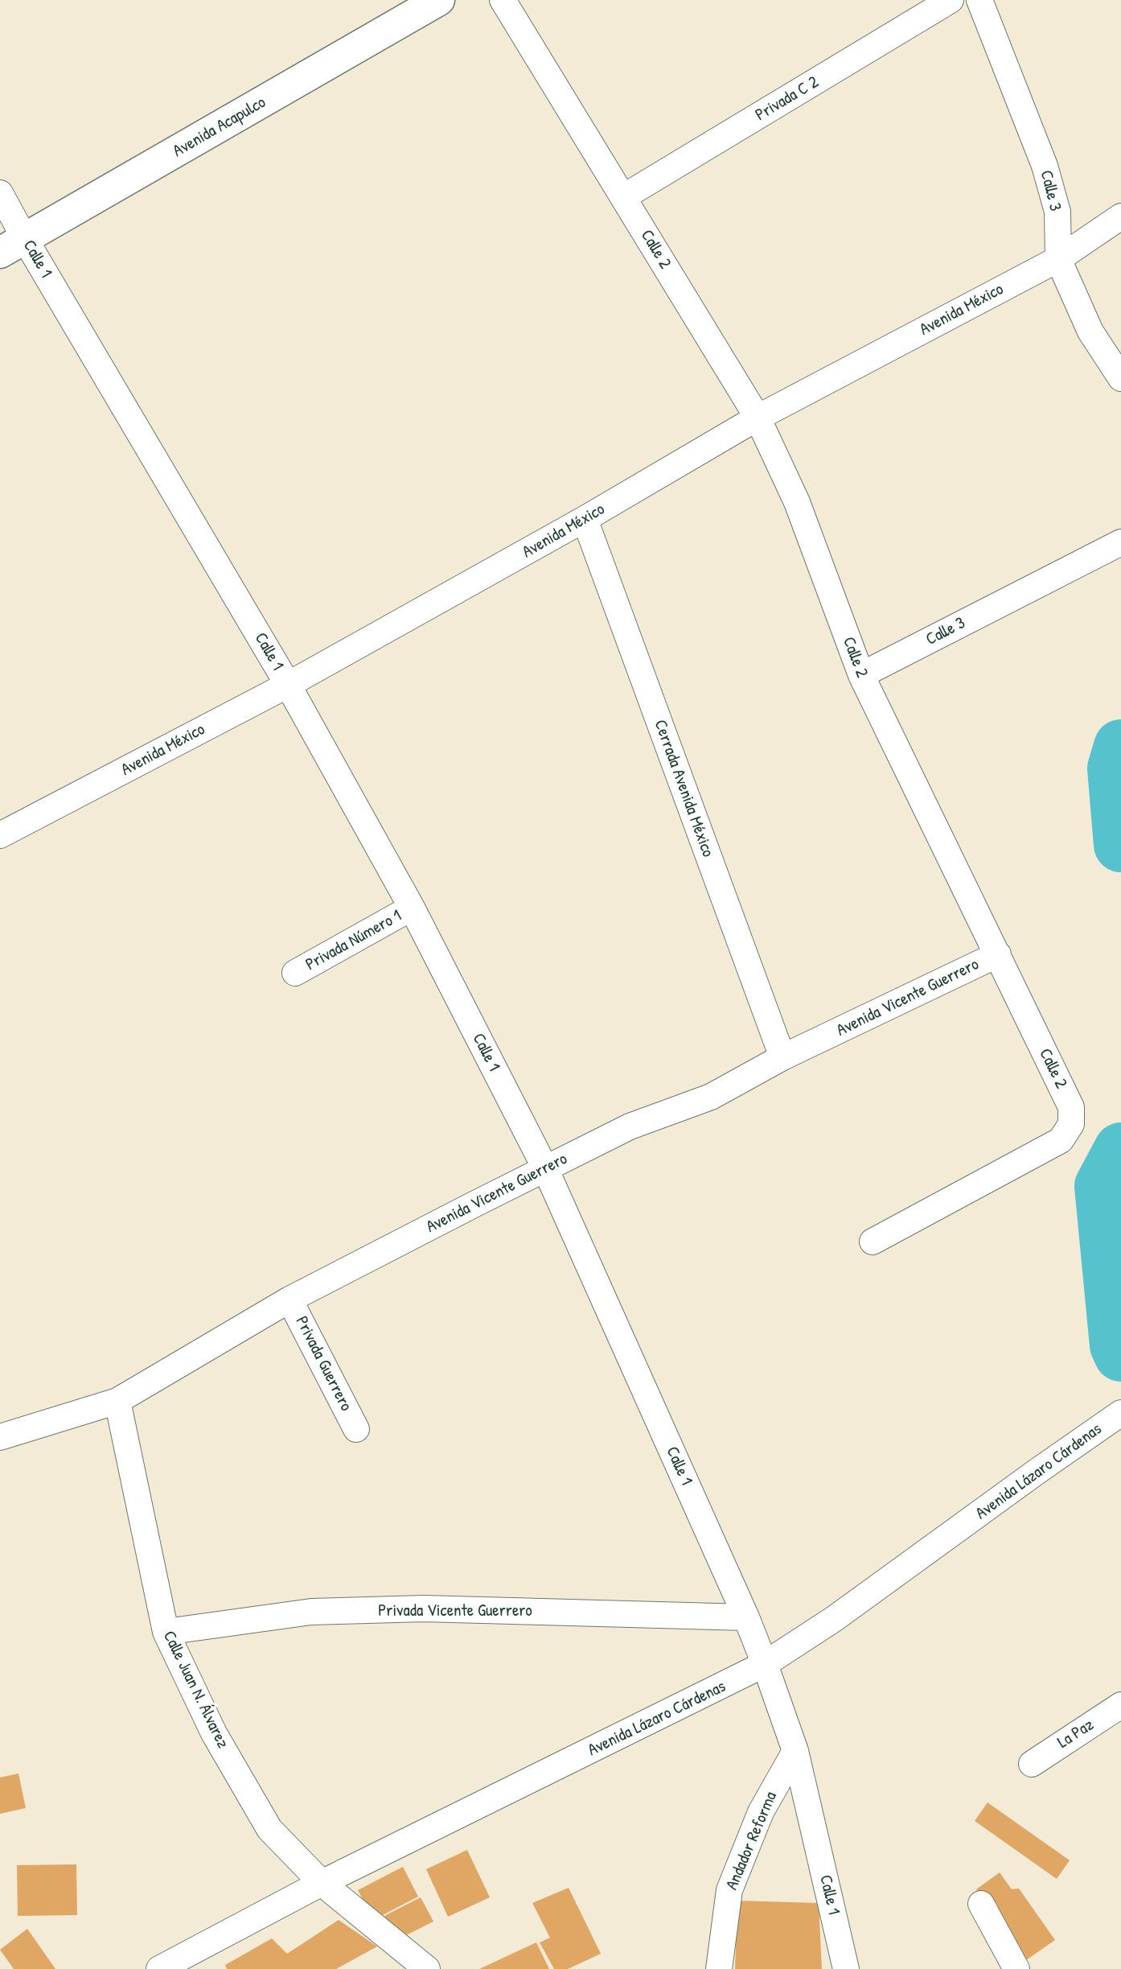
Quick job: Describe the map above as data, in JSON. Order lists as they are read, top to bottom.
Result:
{
  "streets": {
    "street": [
      "Privada C 2",
      "Avenida Acapulco",
      "Calle 3",
      "Calle 2",
      "Calle 1",
      "Avenida México",
      "Cerrada Avenida México",
      "Privada Número 1",
      "Avenida Vicente Guerrero",
      "Privada Guerrero",
      "Avenida Lázaro Cárdenas",
      "Privada Vicente Guerrero",
      "Calle Juan N. Álvarez",
      "La Paz",
      "Andador Reforma"
    ]
  },
  "crossings": [
    ["Privada C 2", "Calle 2"],
    ["Avenida Acapulco", "Calle 1"],
    ["Calle 3", "Calle 2"],
    ["Calle 3", "Avenida México"],
    ["Calle 2", "Avenida México"],
    ["Calle 2", "Avenida Vicente Guerrero"],
    ["Calle 1", "Avenida México"],
    ["Calle 1", "Privada Número 1"],
    ["Calle 1", "Avenida Vicente Guerrero"],
    ["Calle 1", "Avenida Lázaro Cárdenas"],
    ["Calle 1", "Privada Vicente Guerrero"],
    ["Calle 1", "Andador Reforma"],
    ["Avenida México", "Cerrada Avenida México"],
    ["Cerrada Avenida México", "Avenida Vicente Guerrero"],
    ["Avenida Vicente Guerrero", "Privada Guerrero"],
    ["Avenida Vicente Guerrero", "Calle Juan N. Álvarez"],
    ["Avenida Lázaro Cárdenas", "Calle Juan N. Álvarez"],
    ["Privada Vicente Guerrero", "Calle Juan N. Álvarez"]
  ]
}
